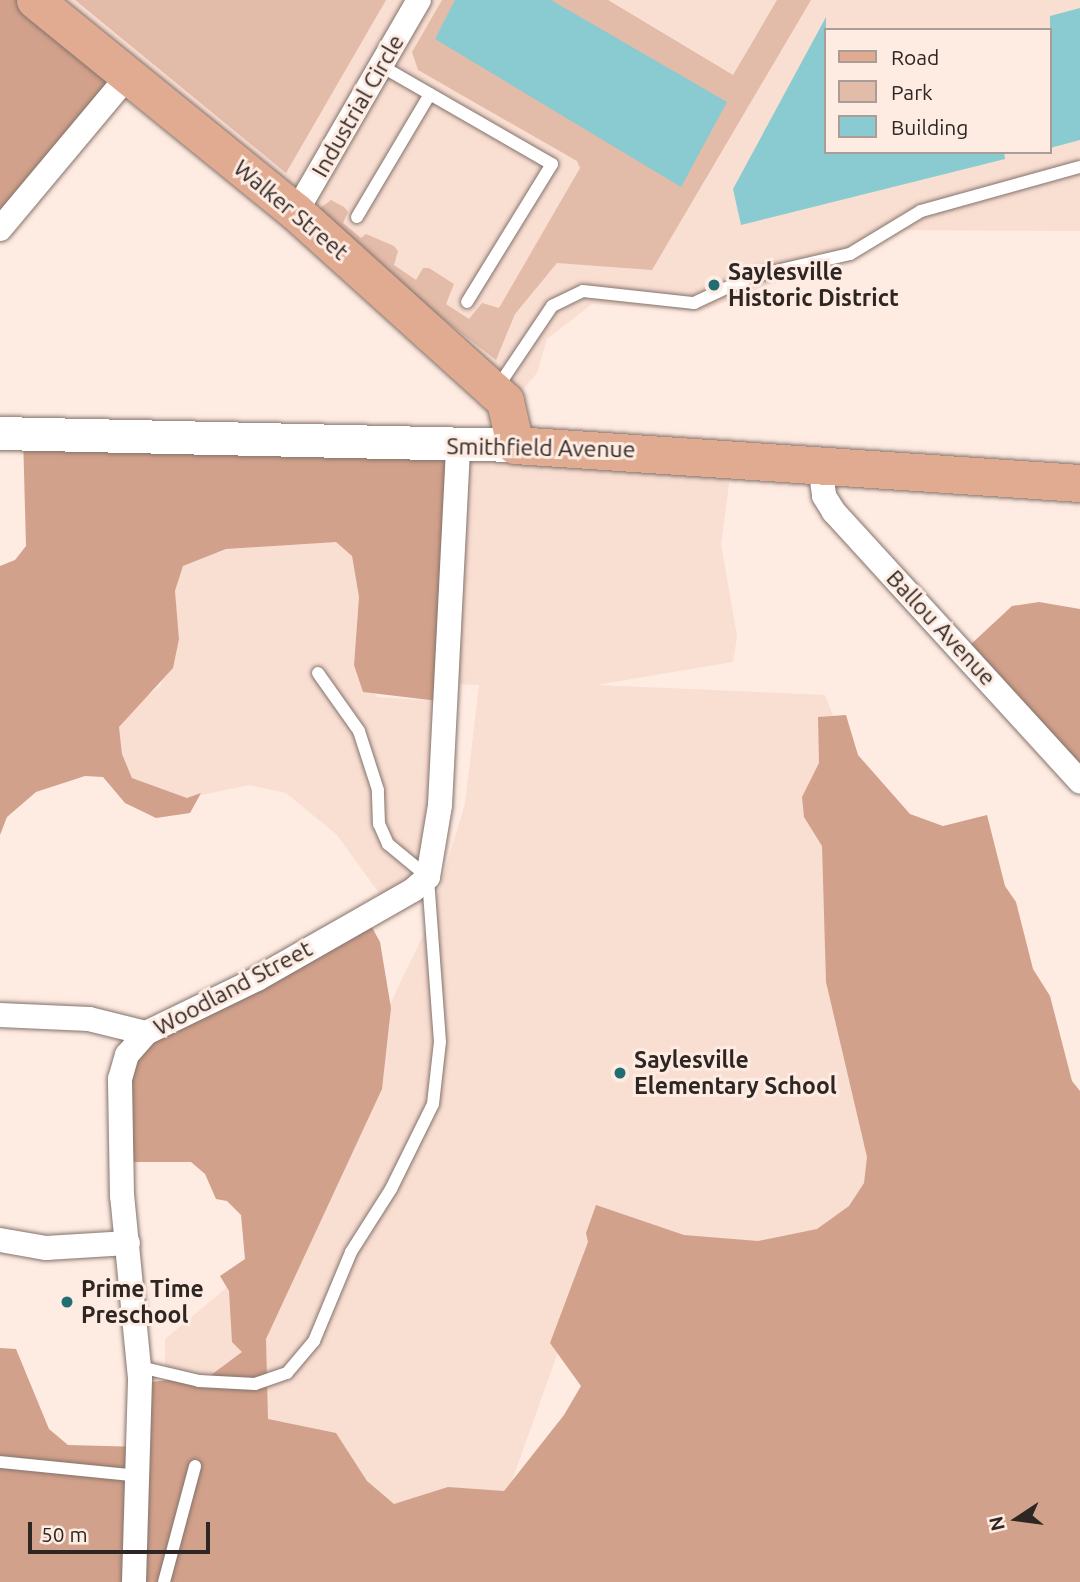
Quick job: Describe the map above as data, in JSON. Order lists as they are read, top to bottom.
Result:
{
  "streets": {
    "main road": ["Walker Street", "Smithfield Avenue"],
    "street": ["Industrial Circle", "Ballou Avenue", "Woodland Street"]
  },
  "crossings": [
    ["Industrial Circle", "Walker Street"],
    ["Walker Street", "Smithfield Avenue"],
    ["Smithfield Avenue", "Ballou Avenue"]
  ],
  "places": ["Saylesville Historic District", "Saylesville Elementary School", "Prime Time Preschool"],
  "legend": ["Road", "Park", "Building"],
  "scale_bar": "50 m",
  "north": "left"
}
